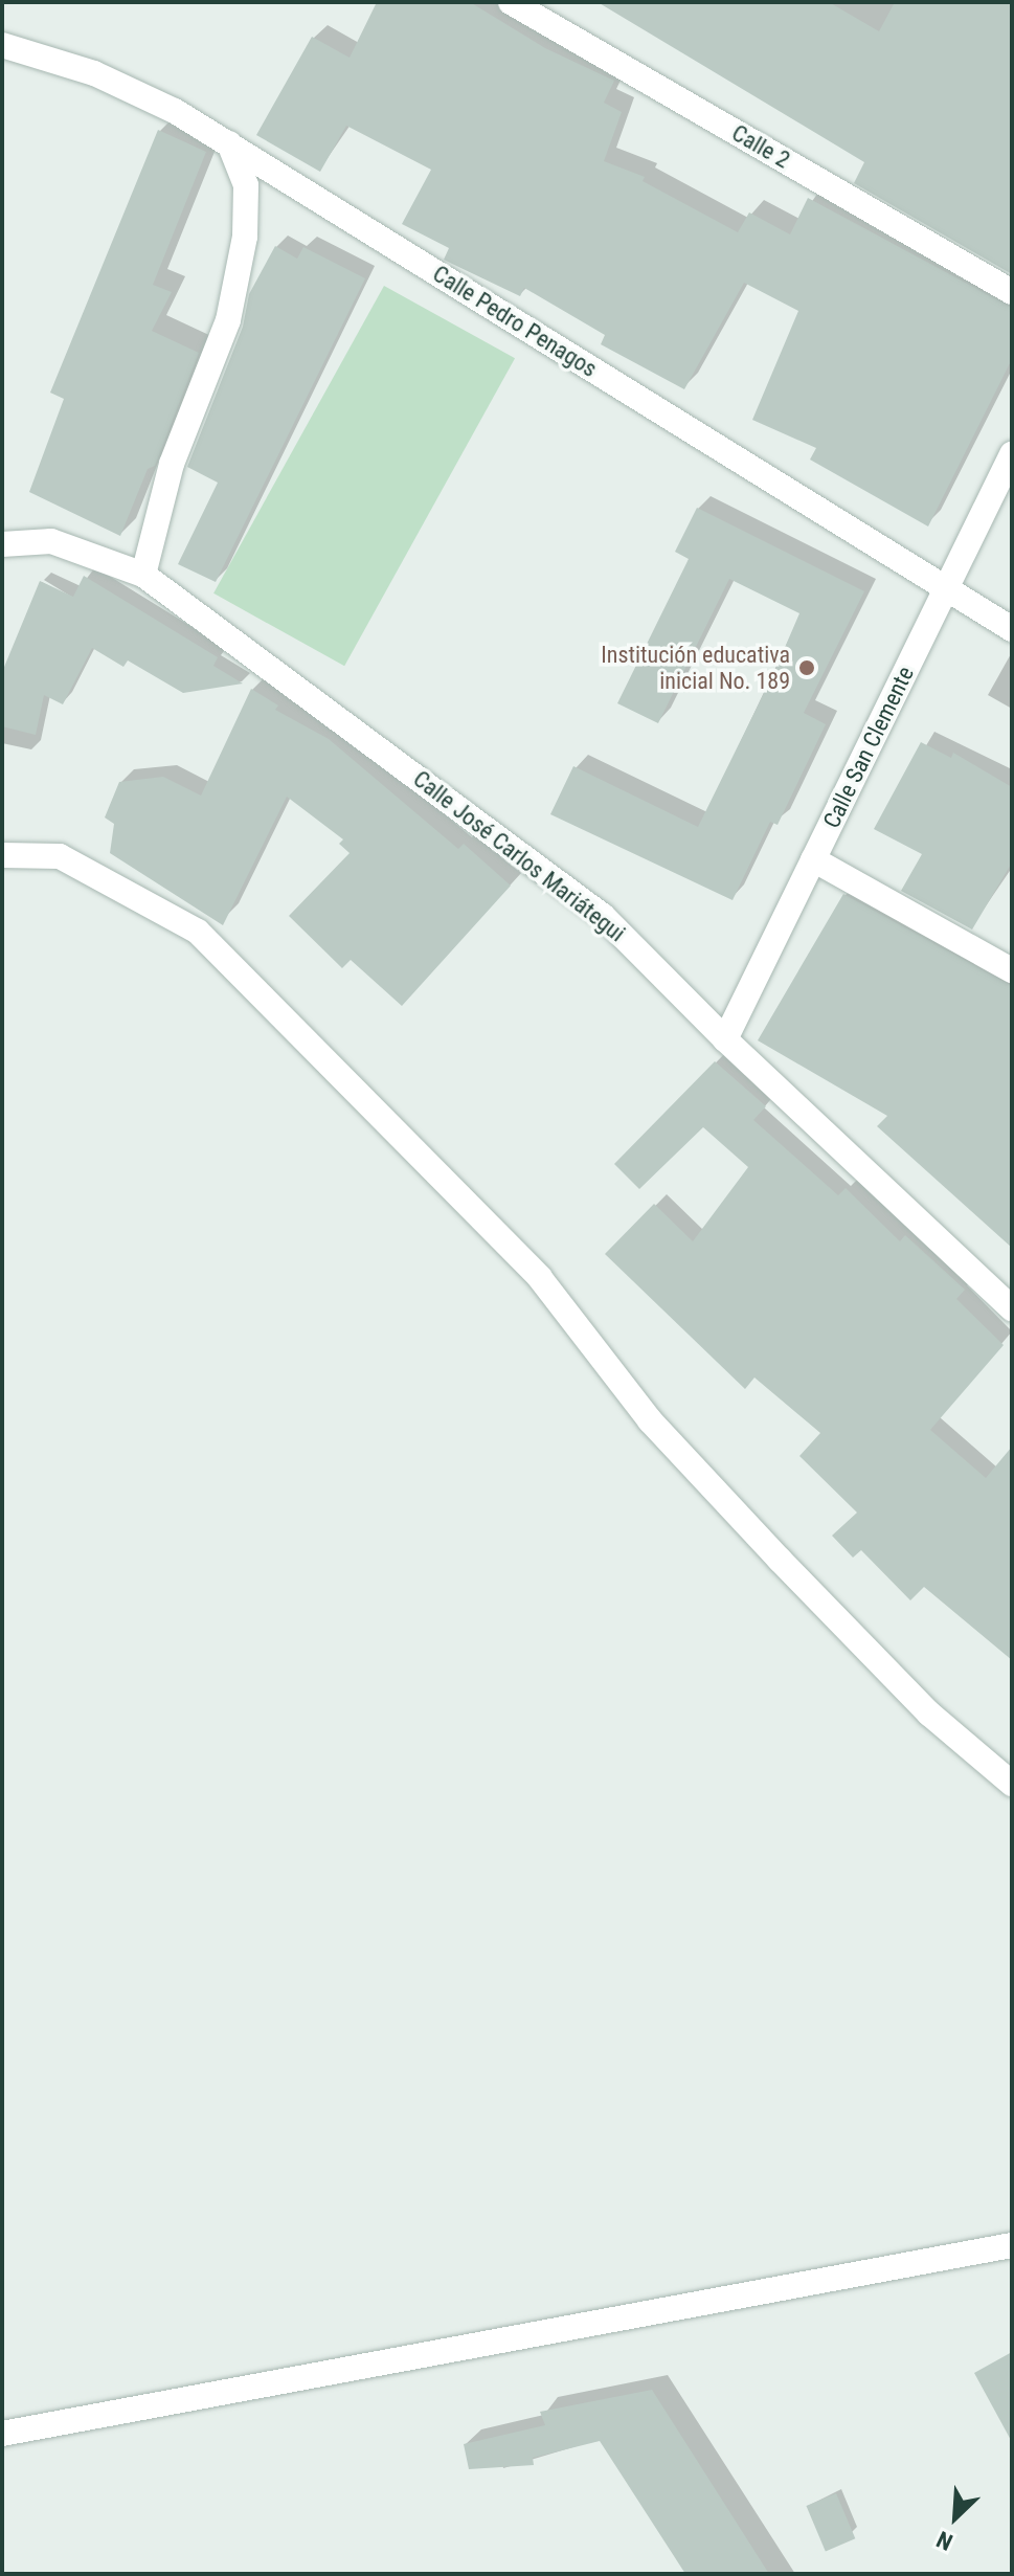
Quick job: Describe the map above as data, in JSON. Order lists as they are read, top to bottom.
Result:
{
  "streets": {
    "street": [
      "Calle 2",
      "Calle Pedro Penagos",
      "Calle San Clemente",
      "Calle José Carlos Mariátegui"
    ]
  },
  "crossings": [
    ["Calle Pedro Penagos", "Calle San Clemente"],
    ["Calle San Clemente", "Calle José Carlos Mariátegui"]
  ],
  "places": ["Institución educativa inicial No. 189"],
  "north": "bottom left"
}
